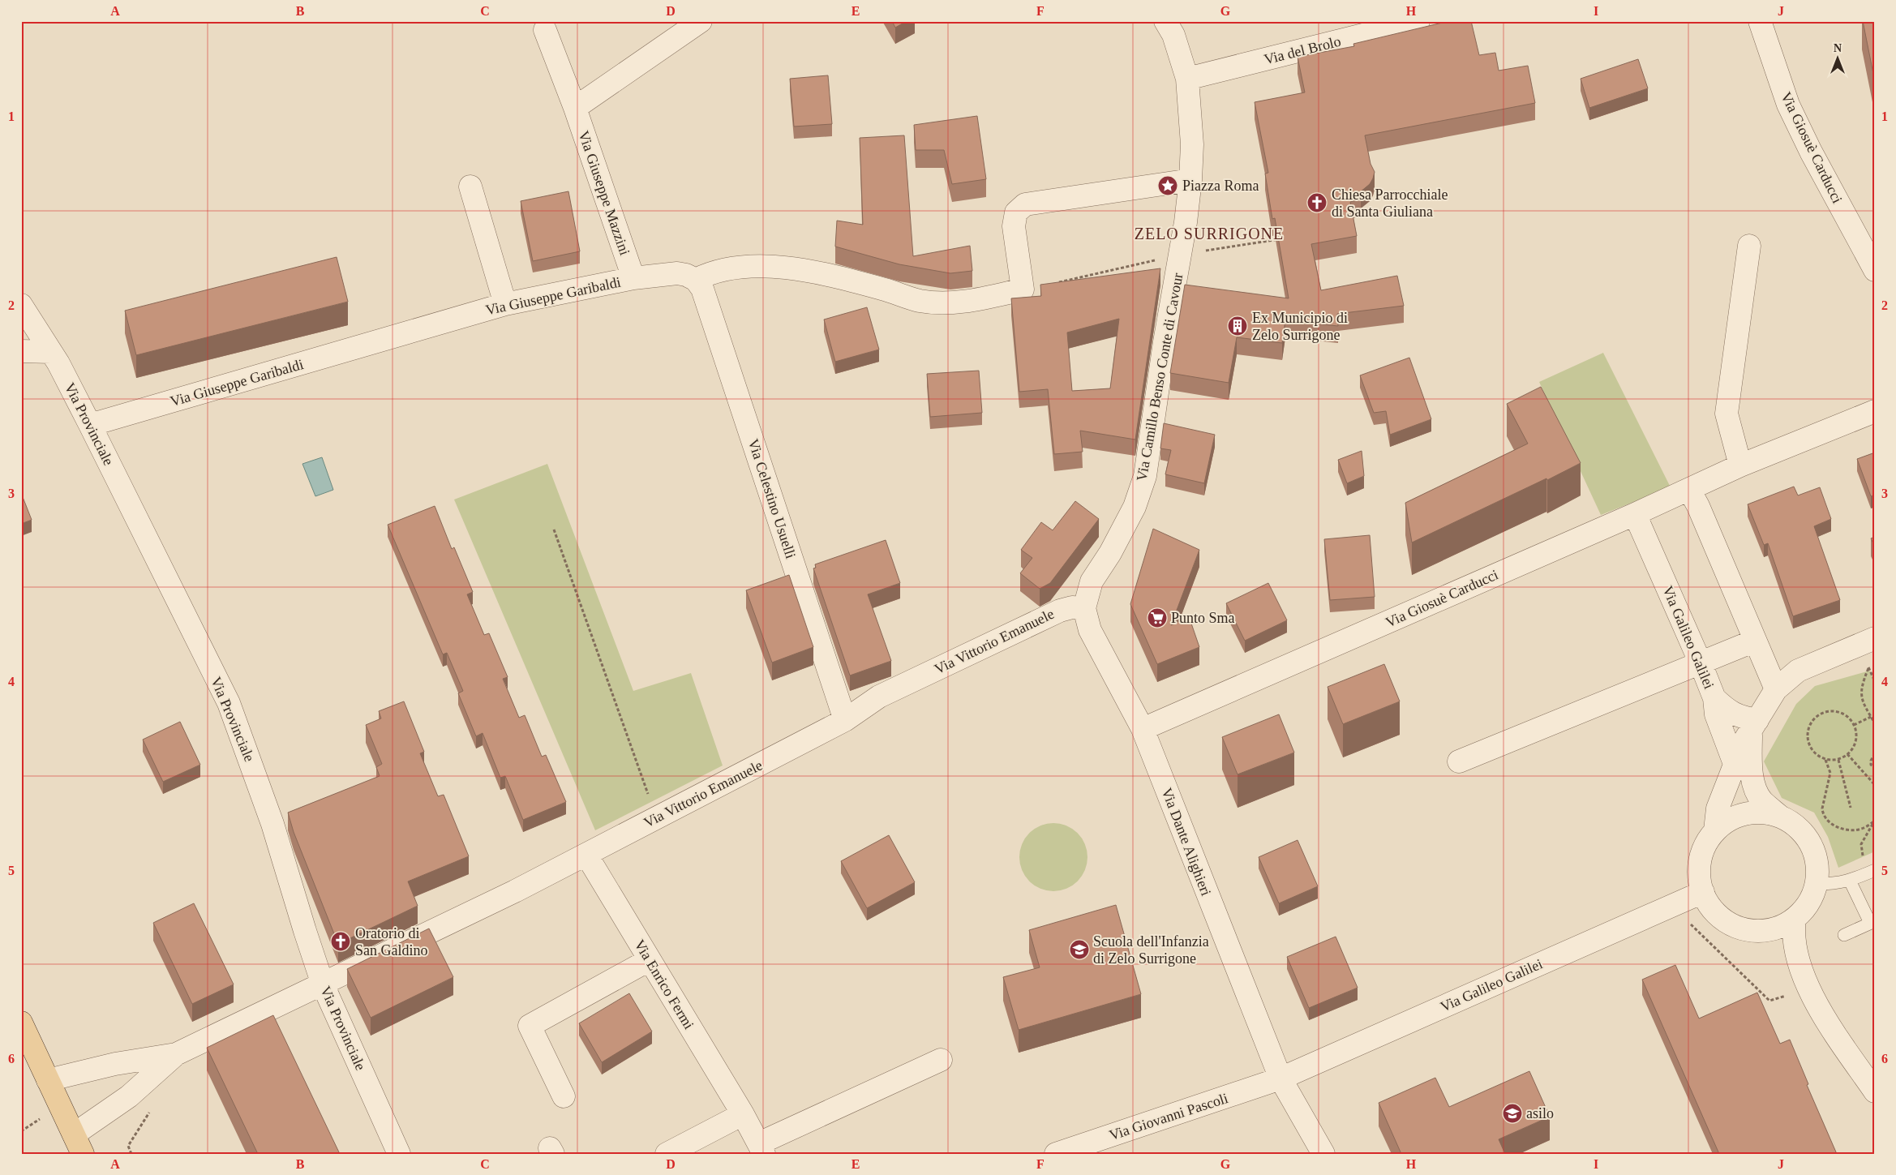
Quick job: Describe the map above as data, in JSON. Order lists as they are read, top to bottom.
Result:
{
  "streets": {
    "street": [
      "Via del Brolo",
      "Via Giosuè Carducci",
      "Via Giuseppe Mazzini",
      "Via Giuseppe Garibaldi",
      "Via Camillo Benso Conte di Cavour",
      "Via Provinciale",
      "Via Celestino Usuelli",
      "Via Galileo Galilei",
      "Via Vittorio Emanuele",
      "Via Dante Alighieri",
      "Via Enrico Fermi",
      "Via Giovanni Pascoli"
    ]
  },
  "crossings": [
    ["Via Giosuè Carducci", "Via Galileo Galilei"],
    ["Via Giosuè Carducci", "Via Dante Alighieri"],
    ["Via Giuseppe Mazzini", "Via Giuseppe Garibaldi"],
    ["Via Giuseppe Garibaldi", "Via Provinciale"],
    ["Via Giuseppe Garibaldi", "Via Celestino Usuelli"],
    ["Via Camillo Benso Conte di Cavour", "Via Vittorio Emanuele"],
    ["Via Camillo Benso Conte di Cavour", "Via Dante Alighieri"],
    ["Via Provinciale", "Via Vittorio Emanuele"],
    ["Via Celestino Usuelli", "Via Vittorio Emanuele"],
    ["Via Galileo Galilei", "Via Dante Alighieri"],
    ["Via Galileo Galilei", "Via Giovanni Pascoli"],
    ["Via Vittorio Emanuele", "Via Dante Alighieri"],
    ["Via Vittorio Emanuele", "Via Enrico Fermi"],
    ["Via Dante Alighieri", "Via Giovanni Pascoli"]
  ],
  "districts": ["ZELO SURRIGONE"],
  "places": {
    "place": ["Piazza Roma"],
    "church": ["Chiesa Parrocchiale di Santa Giuliana", "Oratorio di San Galdino"],
    "building": ["Ex Municipio di Zelo Surrigone"],
    "supermarket": ["Punto Sma"],
    "school or university": ["Scuola dell'Infanzia di Zelo Surrigone", "asilo"]
  },
  "north": "top",
  "grid": {
    "columns": [
      "A",
      "B",
      "C",
      "D",
      "E",
      "F",
      "G",
      "H",
      "I",
      "J"
    ],
    "rows": [
      "1",
      "2",
      "3",
      "4",
      "5",
      "6"
    ]
  }
}
